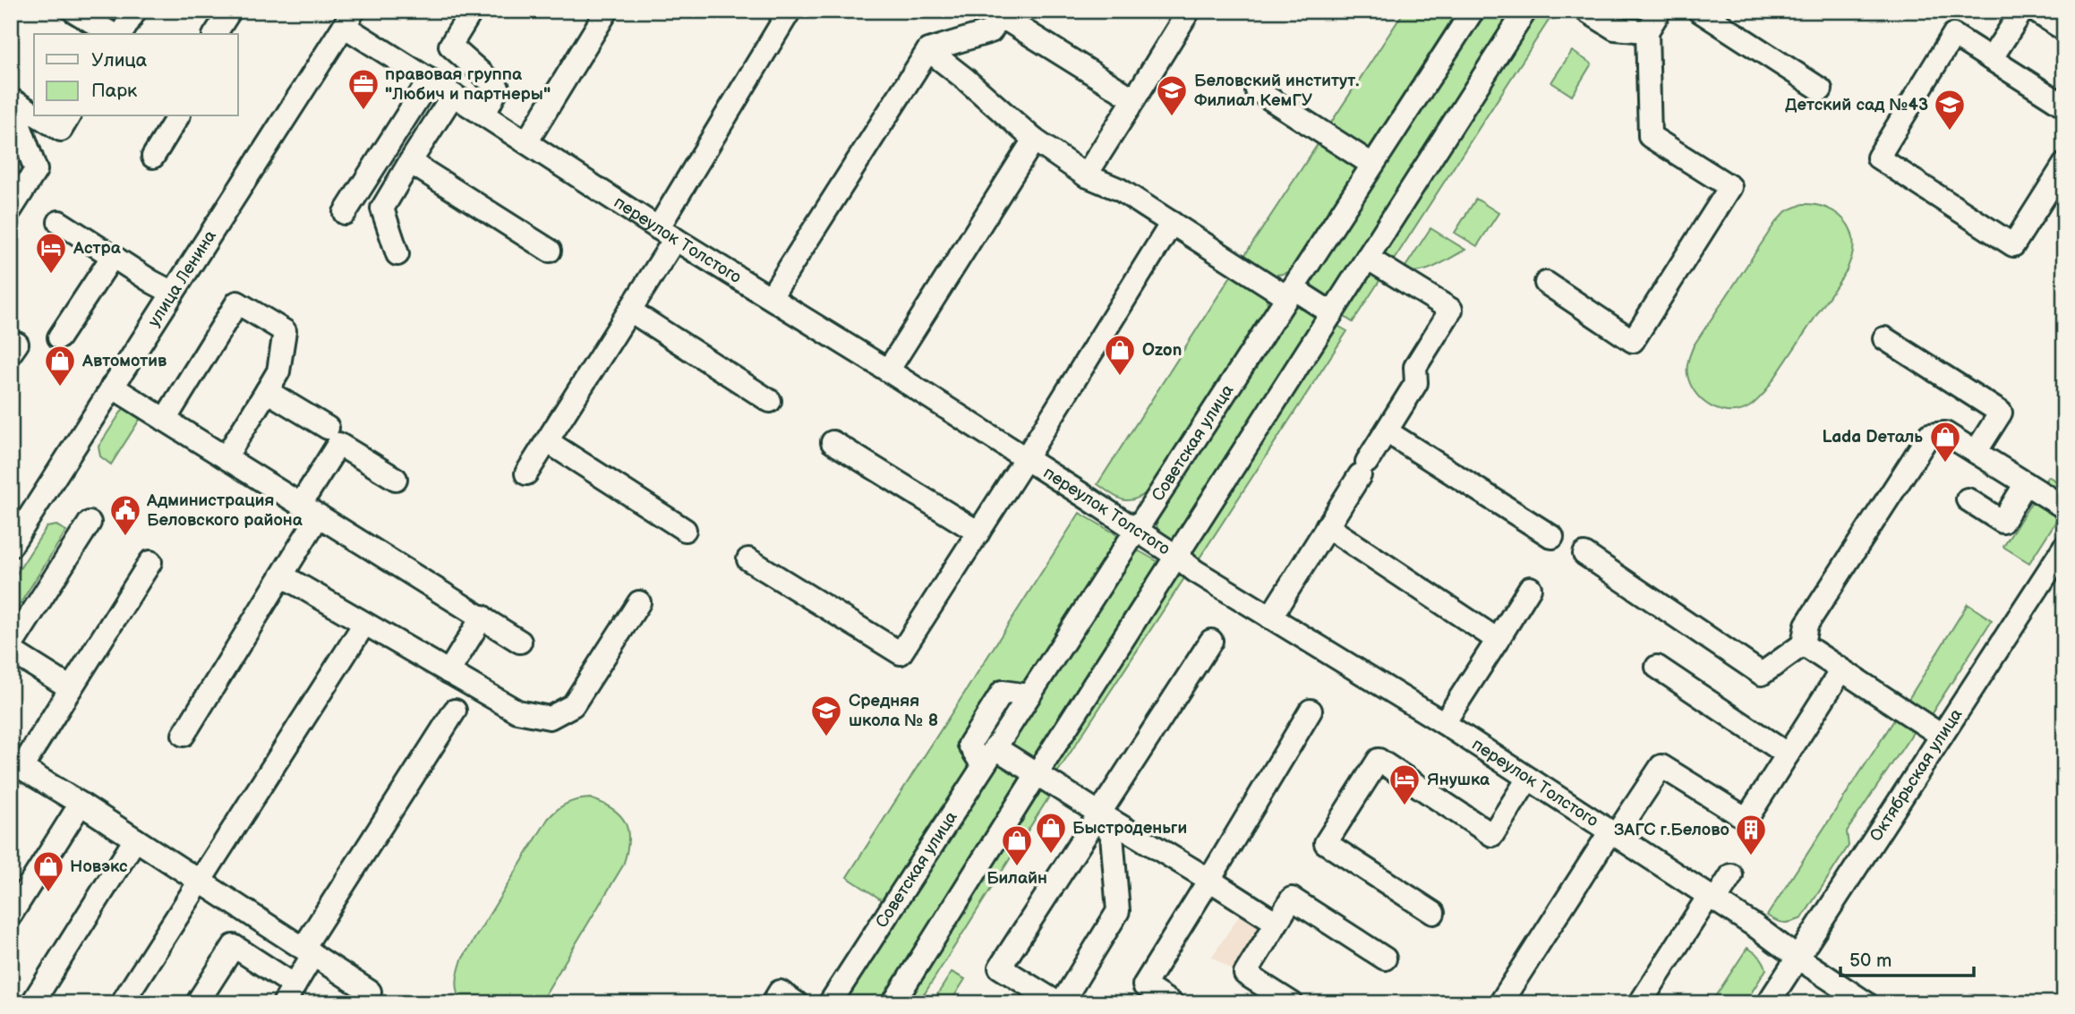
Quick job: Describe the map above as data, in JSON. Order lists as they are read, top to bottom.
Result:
{
  "streets": {
    "street": [
      "переулок Толстого",
      "улица Ленина",
      "Советская улица",
      "Октябрьская улица"
    ]
  },
  "crossings": [
    ["переулок Толстого", "улица Ленина"],
    ["переулок Толстого", "Советская улица"],
    ["переулок Толстого", "Октябрьская улица"]
  ],
  "places": {
    "office": ["правовая группа \"Любич и партнеры\""],
    "school or university": ["Беловский институт. Филиал КемГУ", "Детский сад №43", "Средняя школа № 8"],
    "hotel": ["Астра", "Янушка"],
    "shop": [
      "Ozon",
      "Автомотив",
      "Lada Dеталь",
      "Быстроденьги",
      "Билайн",
      "Новэкс"
    ],
    "public building": ["Администрация Беловского района"],
    "building": ["ЗАГС г.Белово"]
  },
  "legend": ["Улица", "Парк"],
  "scale_bar": "50 m"
}
